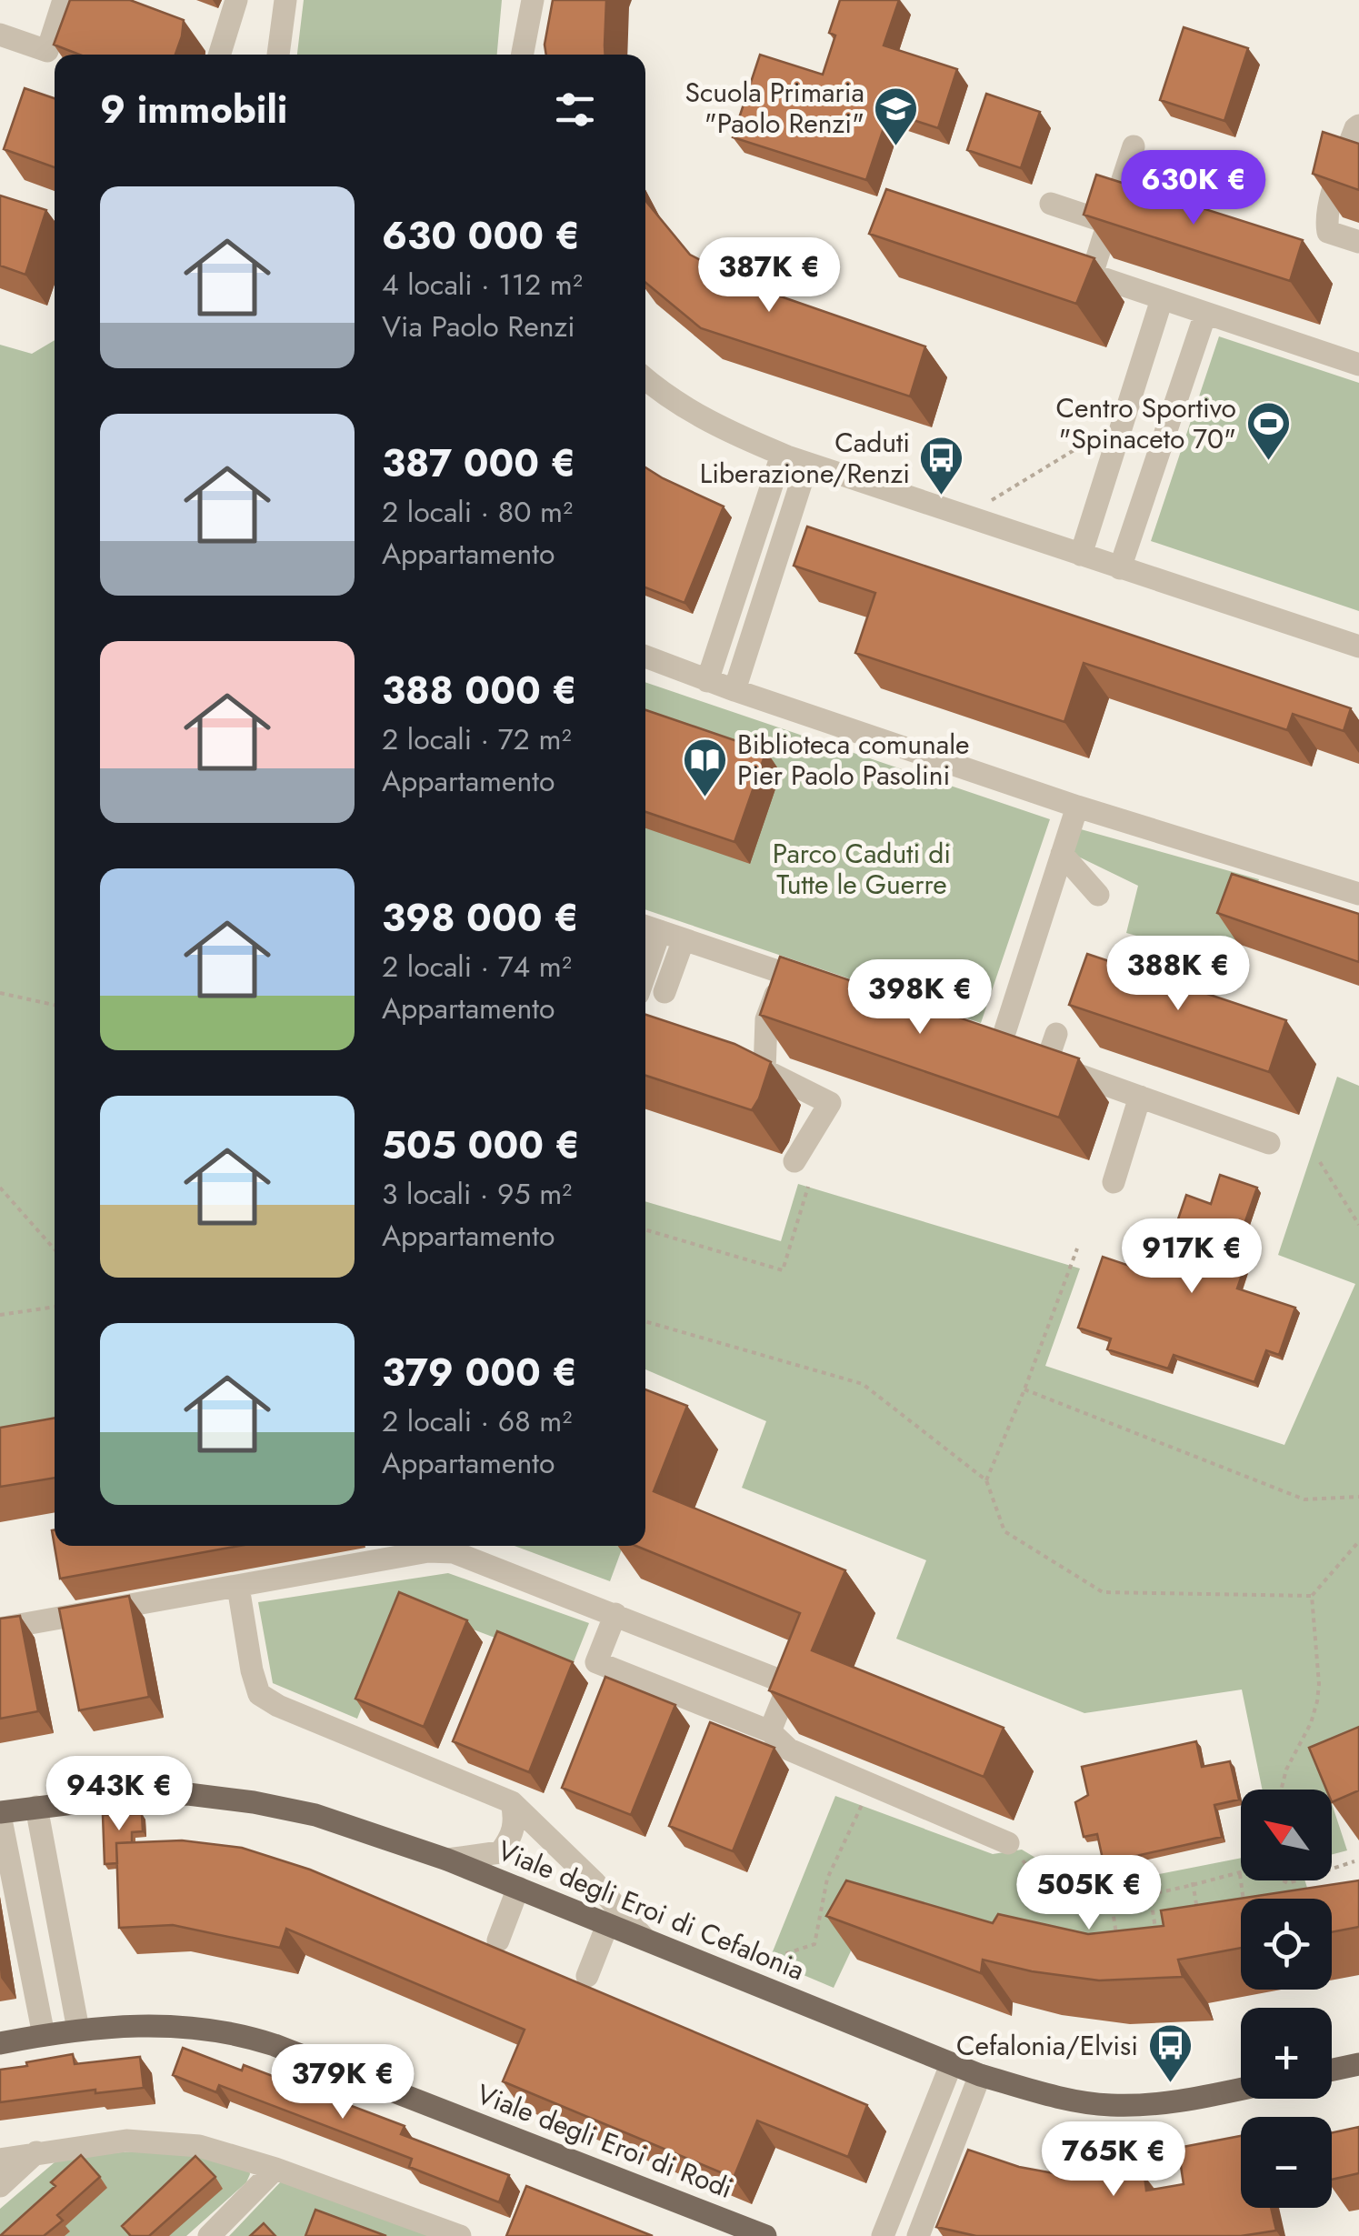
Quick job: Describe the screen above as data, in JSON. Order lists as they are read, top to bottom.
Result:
{
  "streets": {
    "main road": ["Viale degli Eroi di Cefalonia", "Viale degli Eroi di Rodi"]
  },
  "parks": ["Parco Caduti di Tutte le Guerre"],
  "places": {
    "school or university": ["Scuola Primaria \"Paolo Renzi\""],
    "sports": ["Centro Sportivo \"Spinaceto 70\""],
    "bus stop": ["Caduti Liberazione/Renzi", "Cefalonia/Elvisi"],
    "library": ["Biblioteca comunale Pier Paolo Pasolini"]
  },
  "north": "top left",
  "page": {
    "heading": "9 immobili",
    "price": [
      "630K €",
      "387K €",
      "388K €",
      "398K €",
      "917K €",
      "943K €",
      "505K €",
      "379K €",
      "765K €"
    ],
    "list": [
      {
        "name": "630 000 €",
        "note": "4 locali · 112 m² · Via Paolo Renzi"
      },
      {
        "name": "387 000 €",
        "note": "2 locali · 80 m² · Appartamento"
      },
      {
        "name": "388 000 €",
        "note": "2 locali · 72 m² · Appartamento"
      },
      {
        "name": "398 000 €",
        "note": "2 locali · 74 m² · Appartamento"
      },
      {
        "name": "505 000 €",
        "note": "3 locali · 95 m² · Appartamento"
      },
      {
        "name": "379 000 €",
        "note": "2 locali · 68 m² · Appartamento"
      }
    ],
    "map_buttons": ["+", "−"]
  }
}
